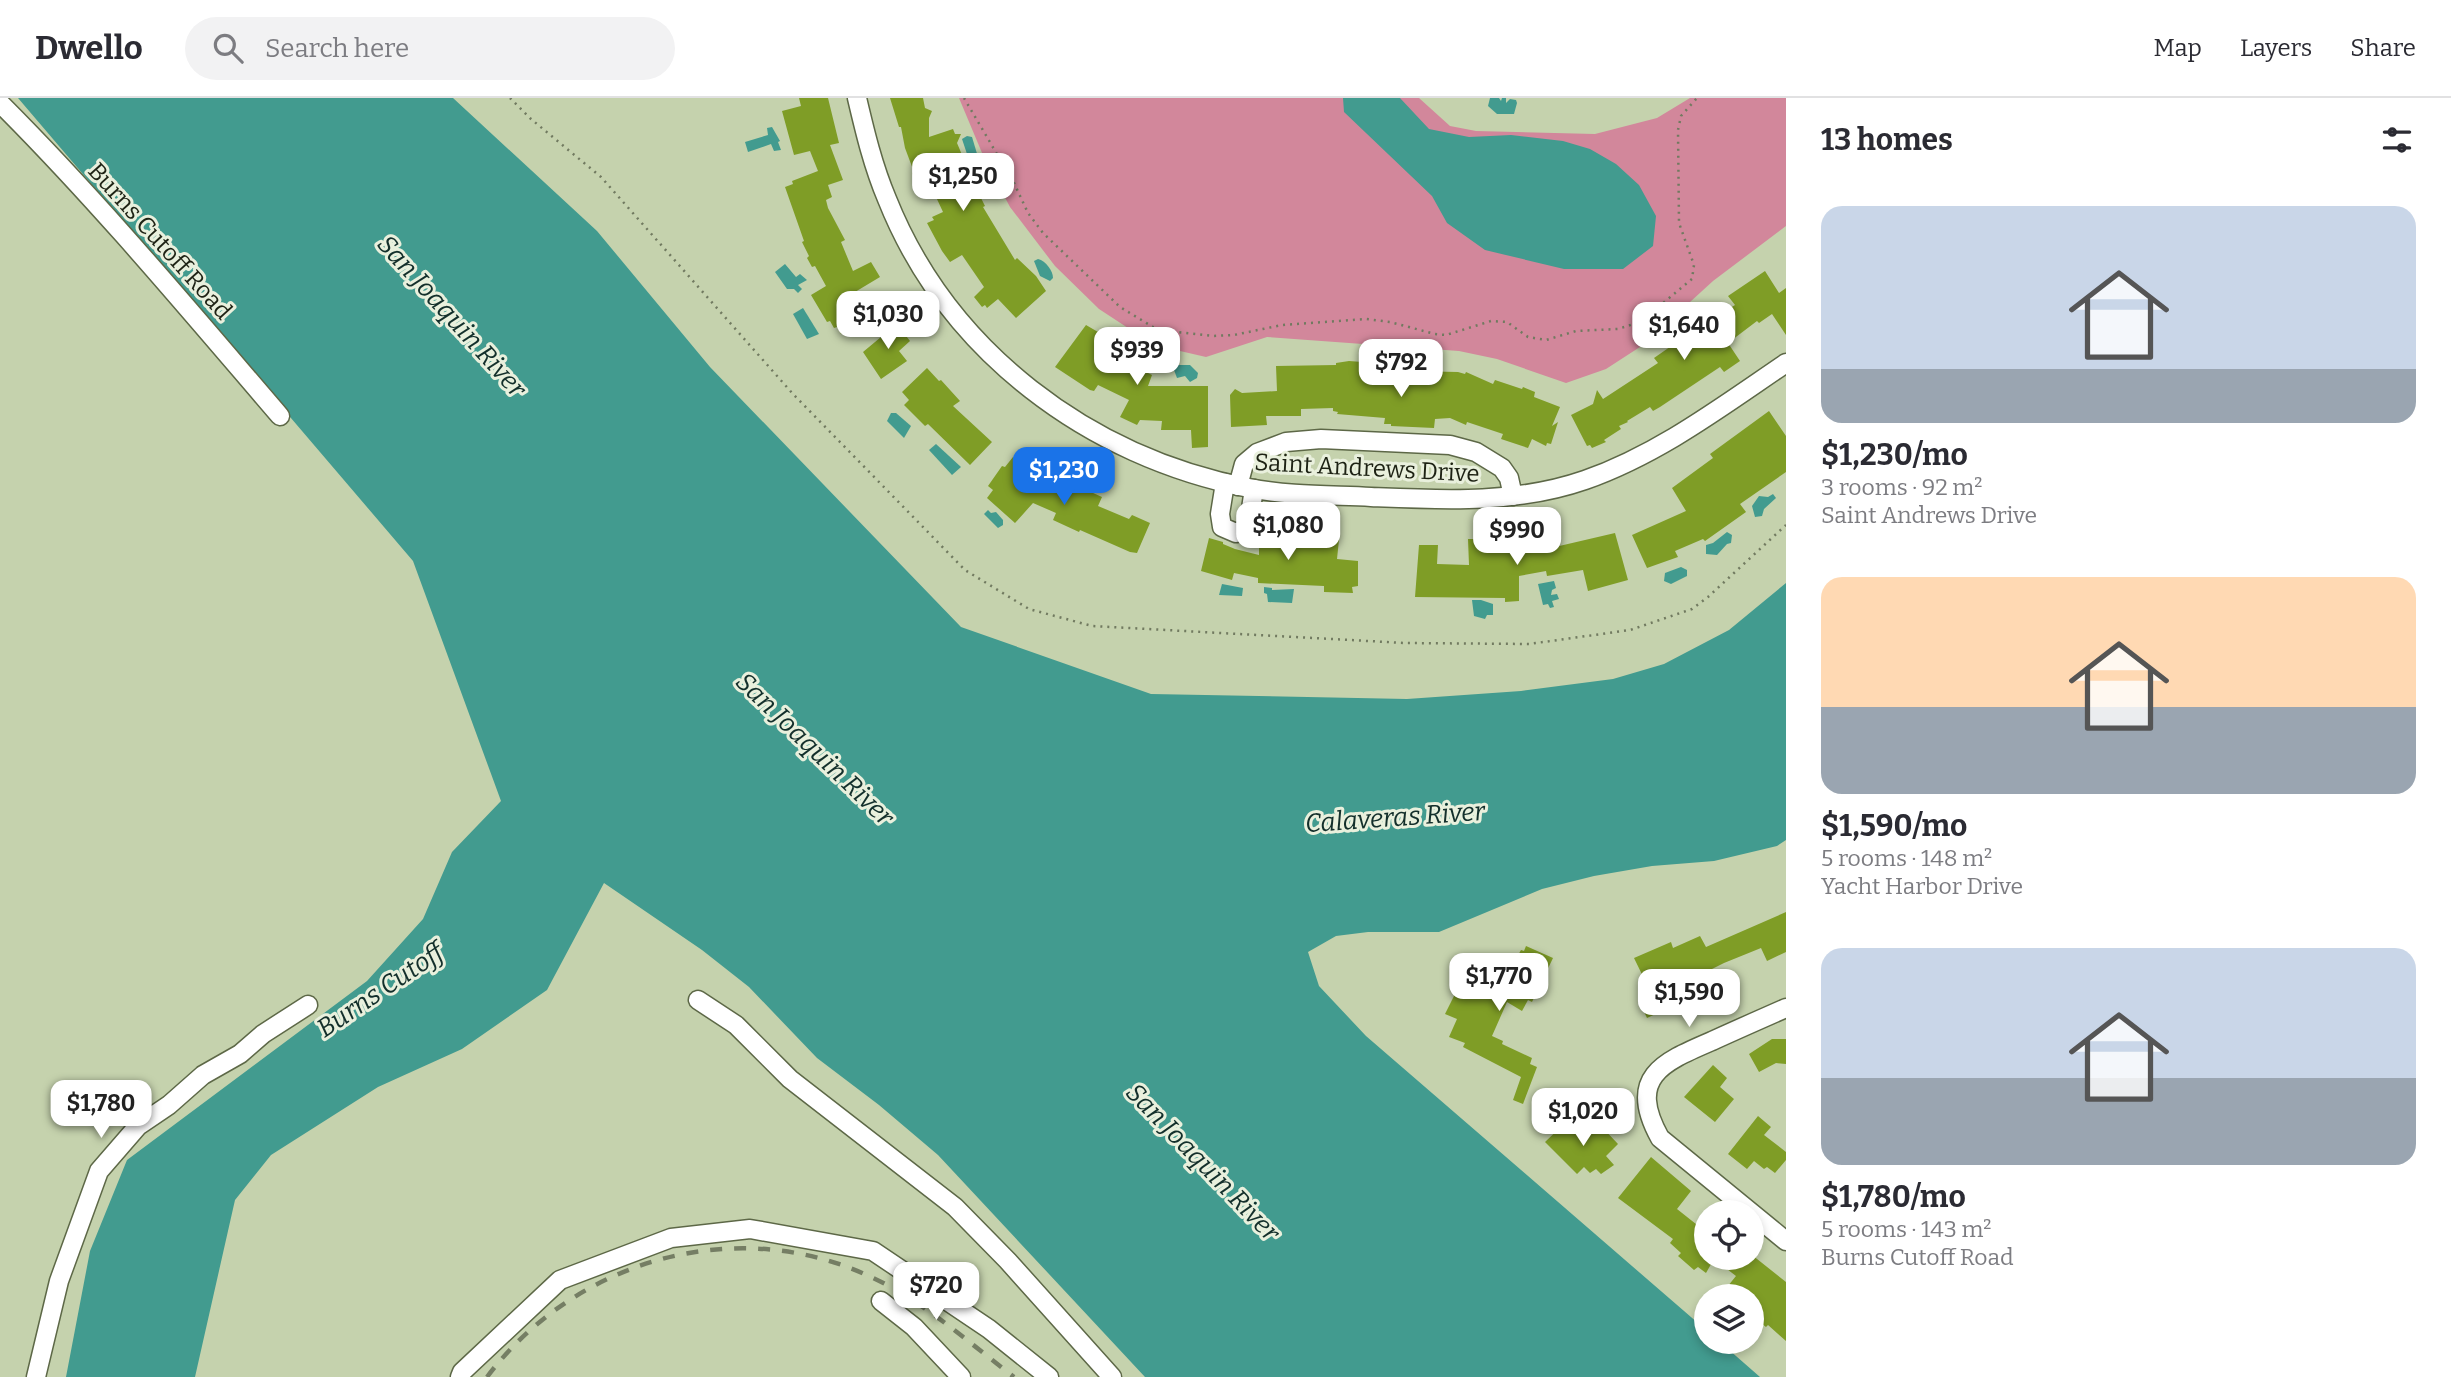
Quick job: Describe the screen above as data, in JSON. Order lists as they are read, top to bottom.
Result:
{
  "streets": {
    "street": ["Burns Cutoff Road", "Saint Andrews Drive"]
  },
  "water": ["San Joaquin River", "Calaveras River", "Burns Cutoff"],
  "page": {
    "header": "Dwello",
    "search": "Search here",
    "nav": ["Map", "Layers", "Share"],
    "heading": "13 homes",
    "price": [
      "$1,250",
      "$1,030",
      "$1,640",
      "$939",
      "$792",
      "$1,230",
      "$1,080",
      "$990",
      "$1,770",
      "$1,590",
      "$1,780",
      "$1,020",
      "$720"
    ],
    "list": [
      {
        "name": "$1,230/mo",
        "note": "3 rooms · 92 m² · Saint Andrews Drive"
      },
      {
        "name": "$1,590/mo",
        "note": "5 rooms · 148 m² · Yacht Harbor Drive"
      },
      {
        "name": "$1,780/mo",
        "note": "5 rooms · 143 m² · Burns Cutoff Road"
      }
    ]
  }
}
